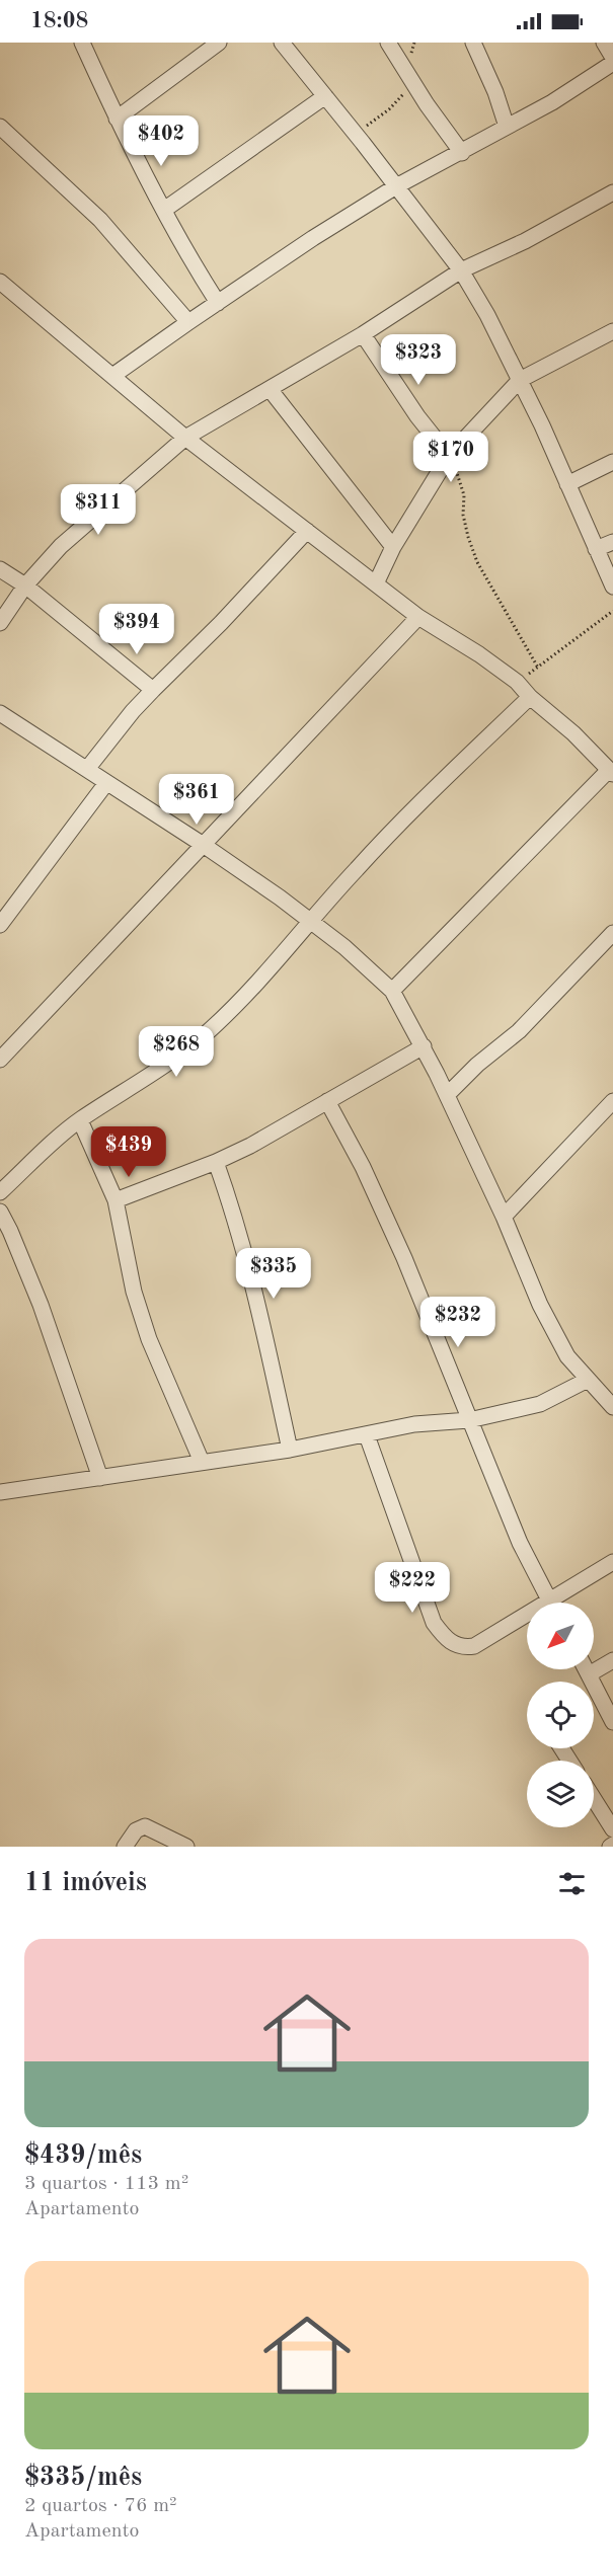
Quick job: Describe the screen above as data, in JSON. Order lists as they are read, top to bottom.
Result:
{
  "north": "bottom left",
  "page": {
    "status": "18:08",
    "price": [
      "$402",
      "$323",
      "$170",
      "$311",
      "$394",
      "$361",
      "$268",
      "$439",
      "$335",
      "$232",
      "$222"
    ],
    "heading": "11 imóveis",
    "list": [
      {
        "name": "$439/mês",
        "note": "3 quartos · 113 m² · Apartamento"
      },
      {
        "name": "$335/mês",
        "note": "2 quartos · 76 m² · Apartamento"
      }
    ]
  }
}
